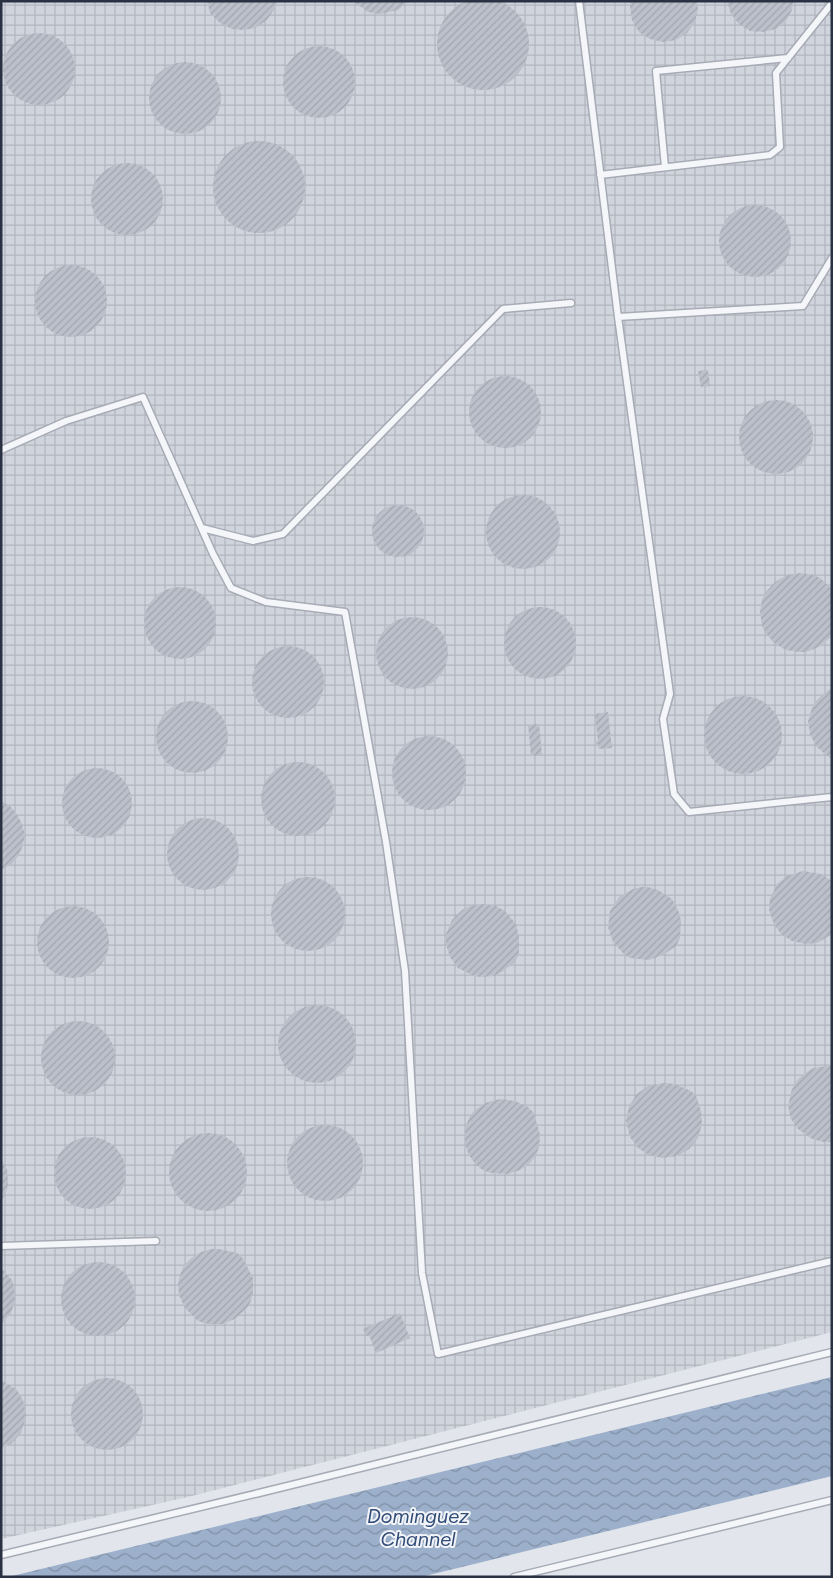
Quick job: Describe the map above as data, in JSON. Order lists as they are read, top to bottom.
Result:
{
  "water": ["Dominguez Channel"]
}
